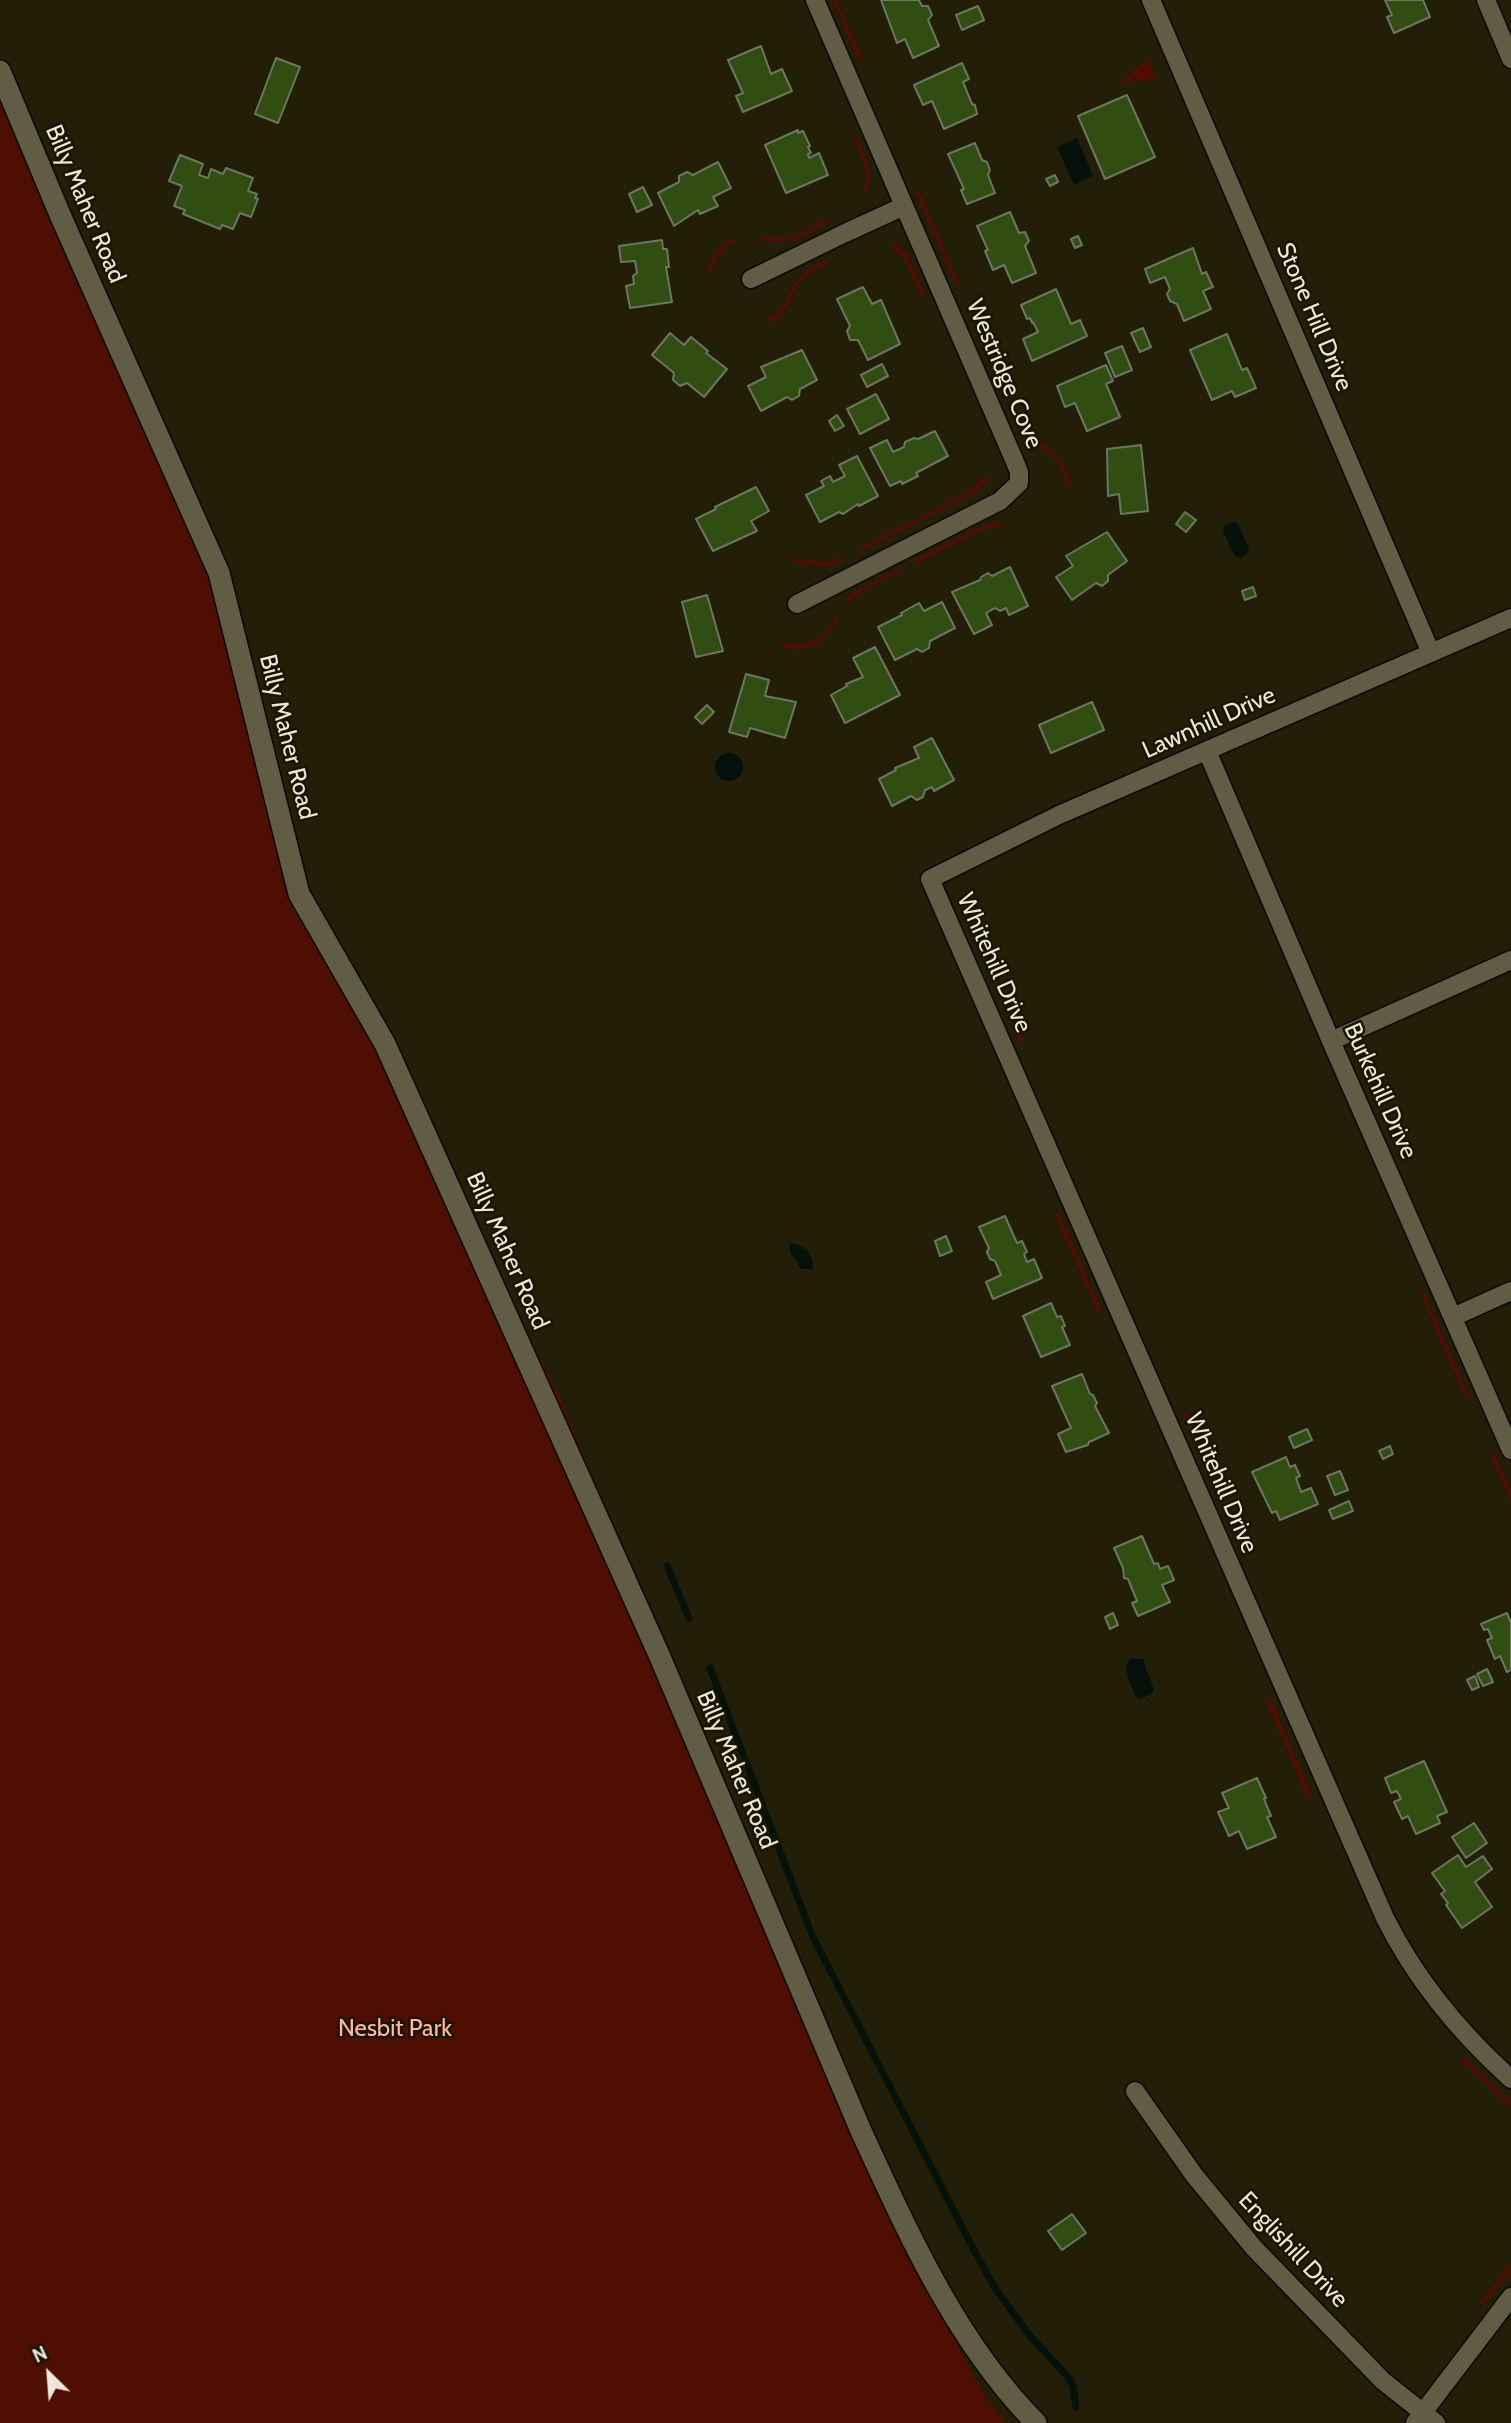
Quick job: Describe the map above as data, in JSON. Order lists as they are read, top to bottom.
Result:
{
  "streets": {
    "main road": ["Billy Maher Road"],
    "street": [
      "Stone Hill Drive",
      "Westridge Cove",
      "Lawnhill Drive",
      "Whitehill Drive",
      "Burkehill Drive",
      "Englishill Drive"
    ]
  },
  "crossings": [
    ["Stone Hill Drive", "Lawnhill Drive"],
    ["Lawnhill Drive", "Whitehill Drive"],
    ["Lawnhill Drive", "Burkehill Drive"]
  ],
  "parks": ["Nesbit Park"],
  "north": "top left"
}
